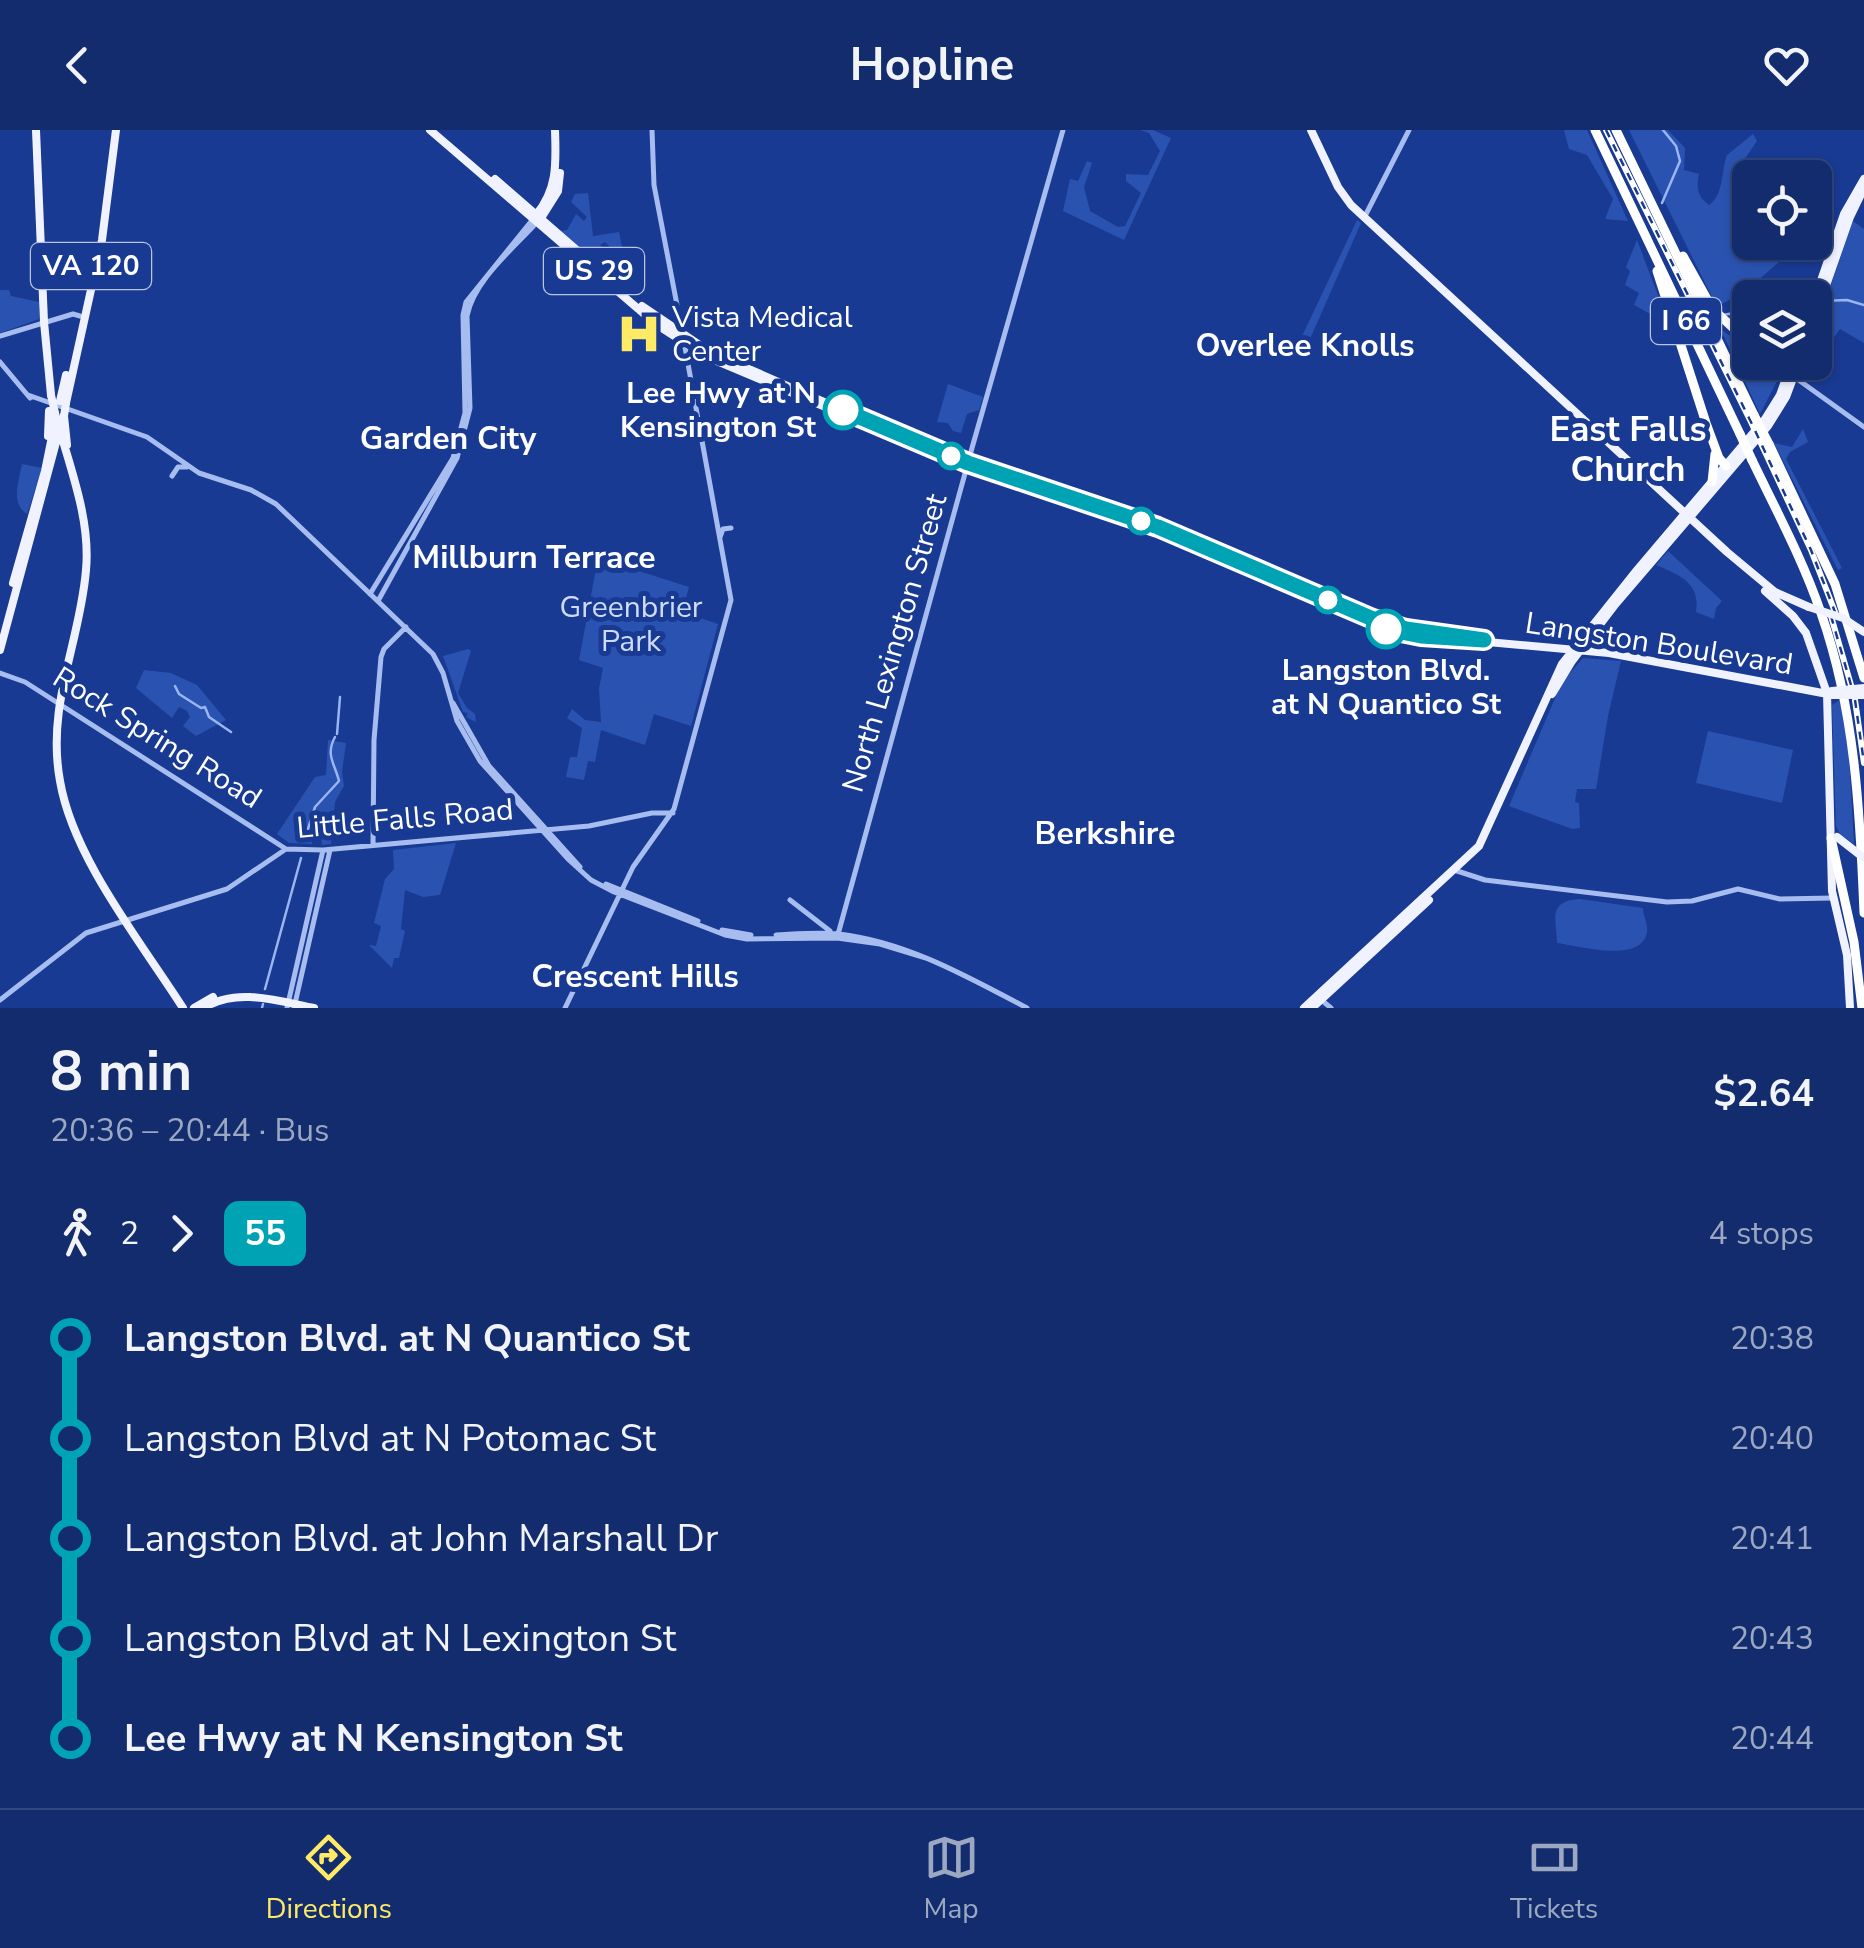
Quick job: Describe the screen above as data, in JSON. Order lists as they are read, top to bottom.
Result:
{
  "streets": {
    "highway": ["I 66"],
    "main road": ["VA 120", "US 29", "Langston Boulevard"],
    "street": ["North Lexington Street", "Rock Spring Road", "Little Falls Road"]
  },
  "crossings": [
    ["North Lexington Street", "Langston Boulevard"],
    ["Rock Spring Road", "Little Falls Road"]
  ],
  "districts": [
    "Overlee Knolls",
    "East Falls Church",
    "Garden City",
    "Millburn Terrace",
    "Berkshire",
    "Crescent Hills"
  ],
  "parks": ["Greenbrier Park"],
  "places": {
    "hospital": ["Vista Medical Center"],
    "other": ["Lee Hwy at N Kensington St", "Langston Blvd. at N Quantico St"]
  },
  "lines": ["bus line 55"],
  "page": {
    "header": "Hopline",
    "heading": ["8 min", "20:36 – 20:44 · Bus", "$2.64"],
    "legs": ["2", "55", "4 stops"],
    "list": [
      {
        "name": "Langston Blvd. at N Quantico St",
        "value": "20:38"
      },
      {
        "name": "Langston Blvd at N Potomac St",
        "value": "20:40"
      },
      {
        "name": "Langston Blvd. at John Marshall Dr",
        "value": "20:41"
      },
      {
        "name": "Langston Blvd at N Lexington St",
        "value": "20:43"
      },
      {
        "name": "Lee Hwy at N Kensington St",
        "value": "20:44"
      }
    ],
    "tabs": ["Directions", "Map", "Tickets"]
  }
}
